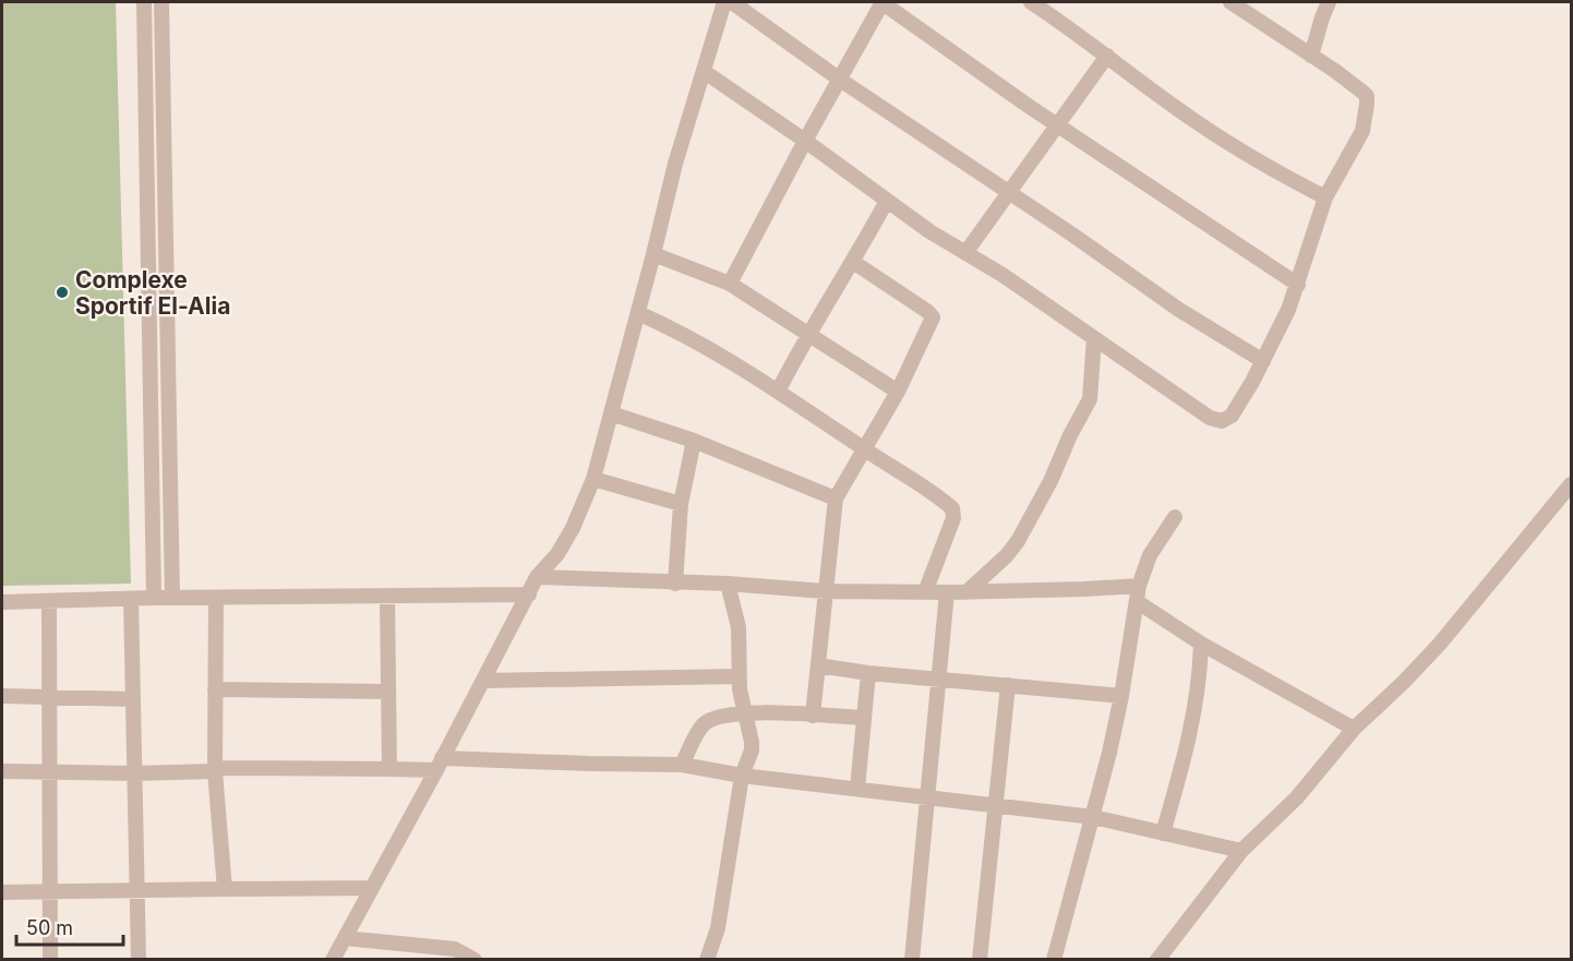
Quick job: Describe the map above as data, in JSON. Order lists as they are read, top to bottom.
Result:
{
  "places": ["Complexe Sportif El-Alia"],
  "scale_bar": "50 m"
}
